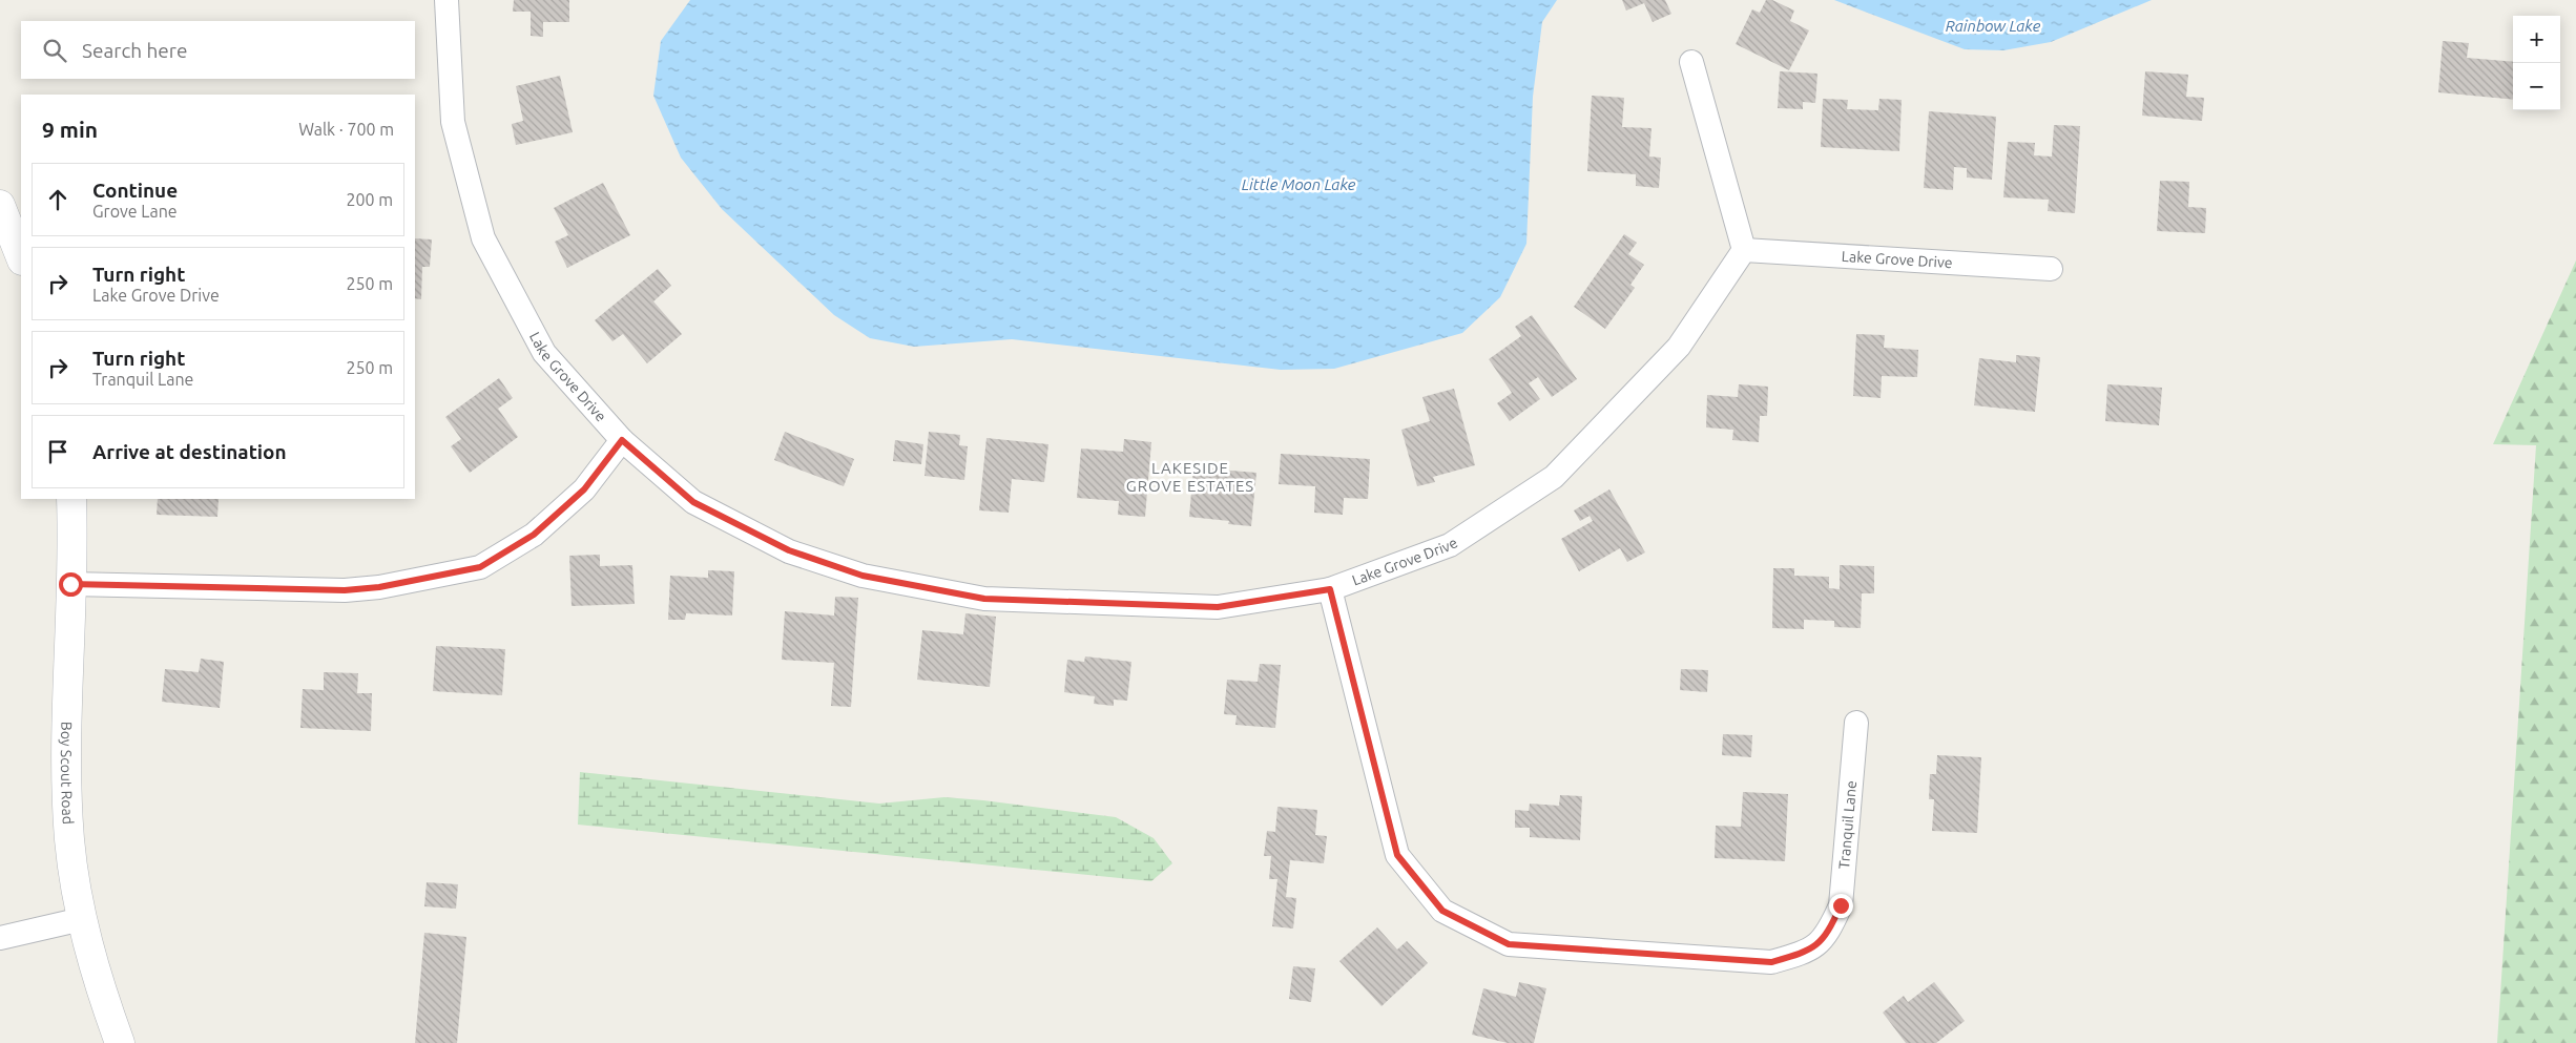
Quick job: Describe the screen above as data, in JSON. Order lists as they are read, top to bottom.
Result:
{
  "streets": {
    "street": ["Lake Grove Drive", "Boy Scout Road", "Tranquil Lane"]
  },
  "crossings": [
    ["Lake Grove Drive", "Tranquil Lane"]
  ],
  "districts": ["LAKESIDE GROVE ESTATES"],
  "water": ["Rainbow Lake", "Little Moon Lake"],
  "page": {
    "map_buttons": ["+", "−"],
    "search": "Search here",
    "heading": ["9 min", "Walk · 700 m"],
    "list": [
      ["Continue", "Grove Lane", "200 m"],
      ["Turn right", "Lake Grove Drive", "250 m"],
      ["Turn right", "Tranquil Lane", "250 m"],
      "Arrive at destination"
    ]
  }
}
